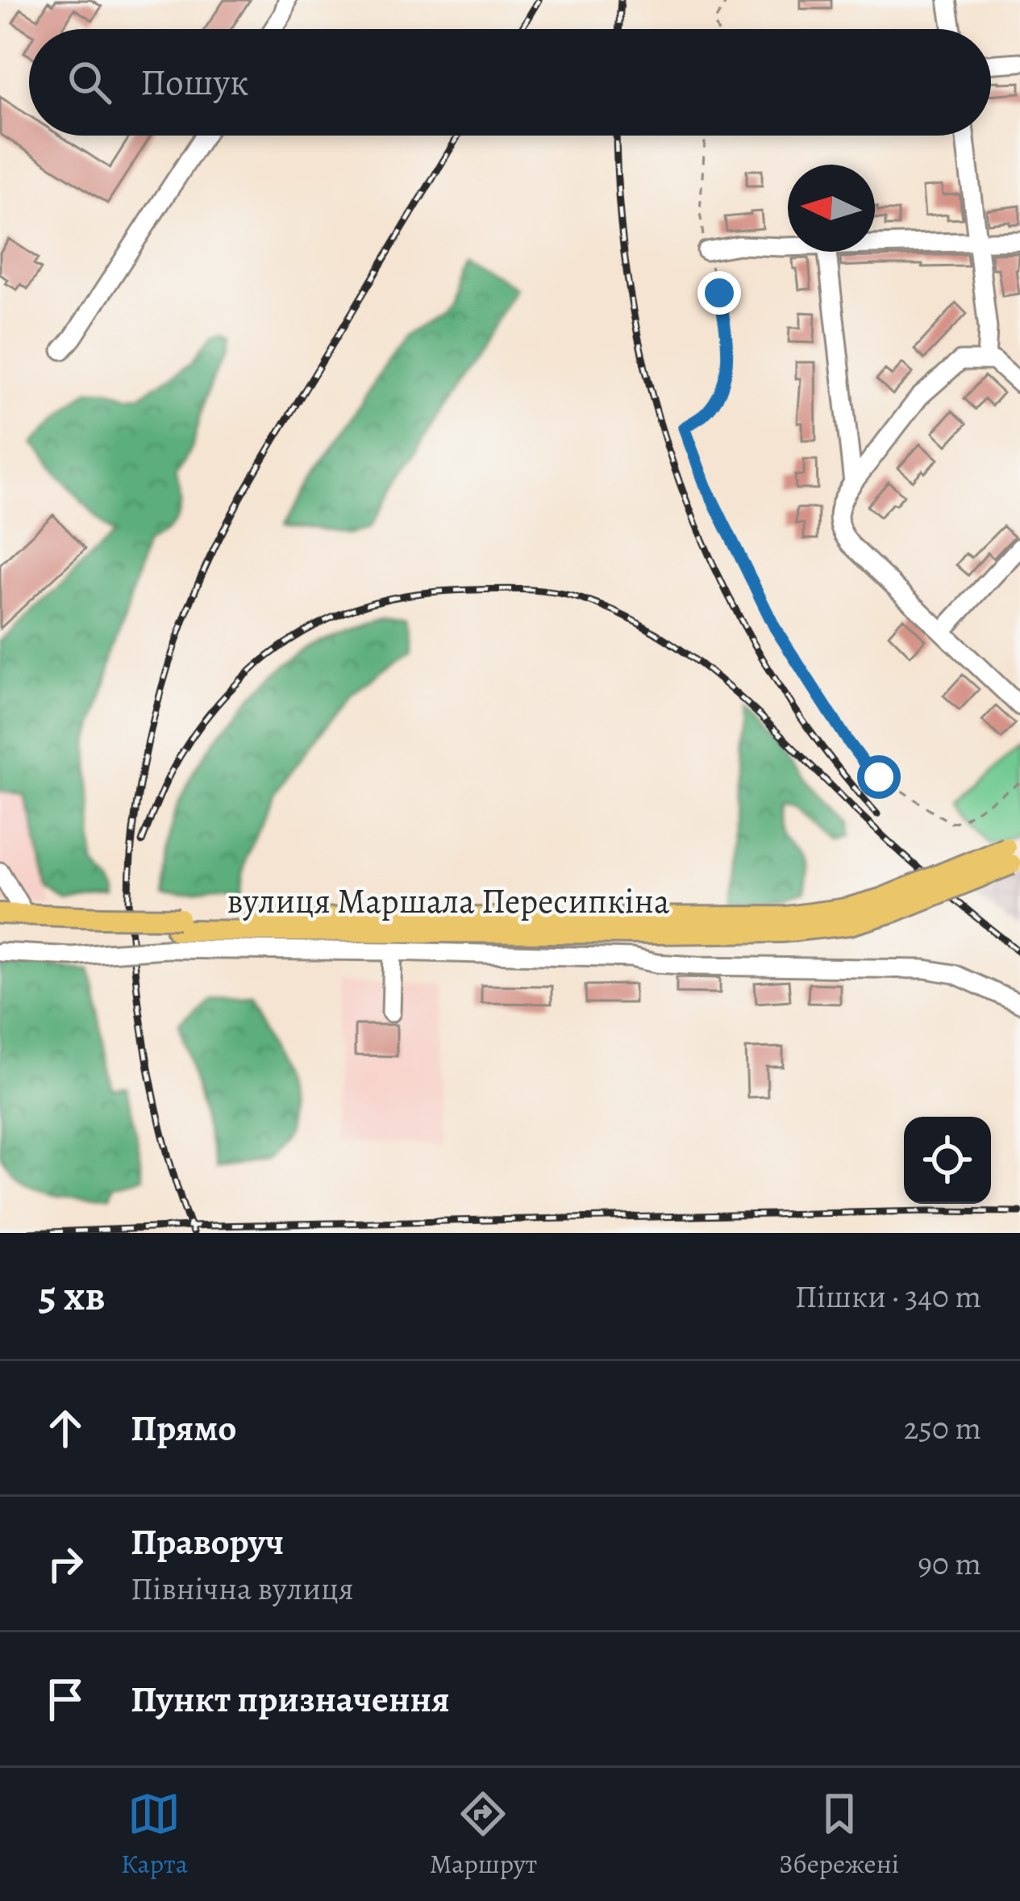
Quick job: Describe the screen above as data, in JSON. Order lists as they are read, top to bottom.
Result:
{
  "streets": {
    "main road": ["вулиця Маршала Пересипкіна"]
  },
  "north": "left",
  "page": {
    "search": "Пошук",
    "heading": ["5 хв", "Пішки · 340 m"],
    "list": [
      ["Прямо", "250 m"],
      ["Праворуч", "Північна вулиця", "90 m"],
      "Пункт призначення"
    ],
    "nav": ["Карта", "Маршрут", "Збережені"]
  }
}
